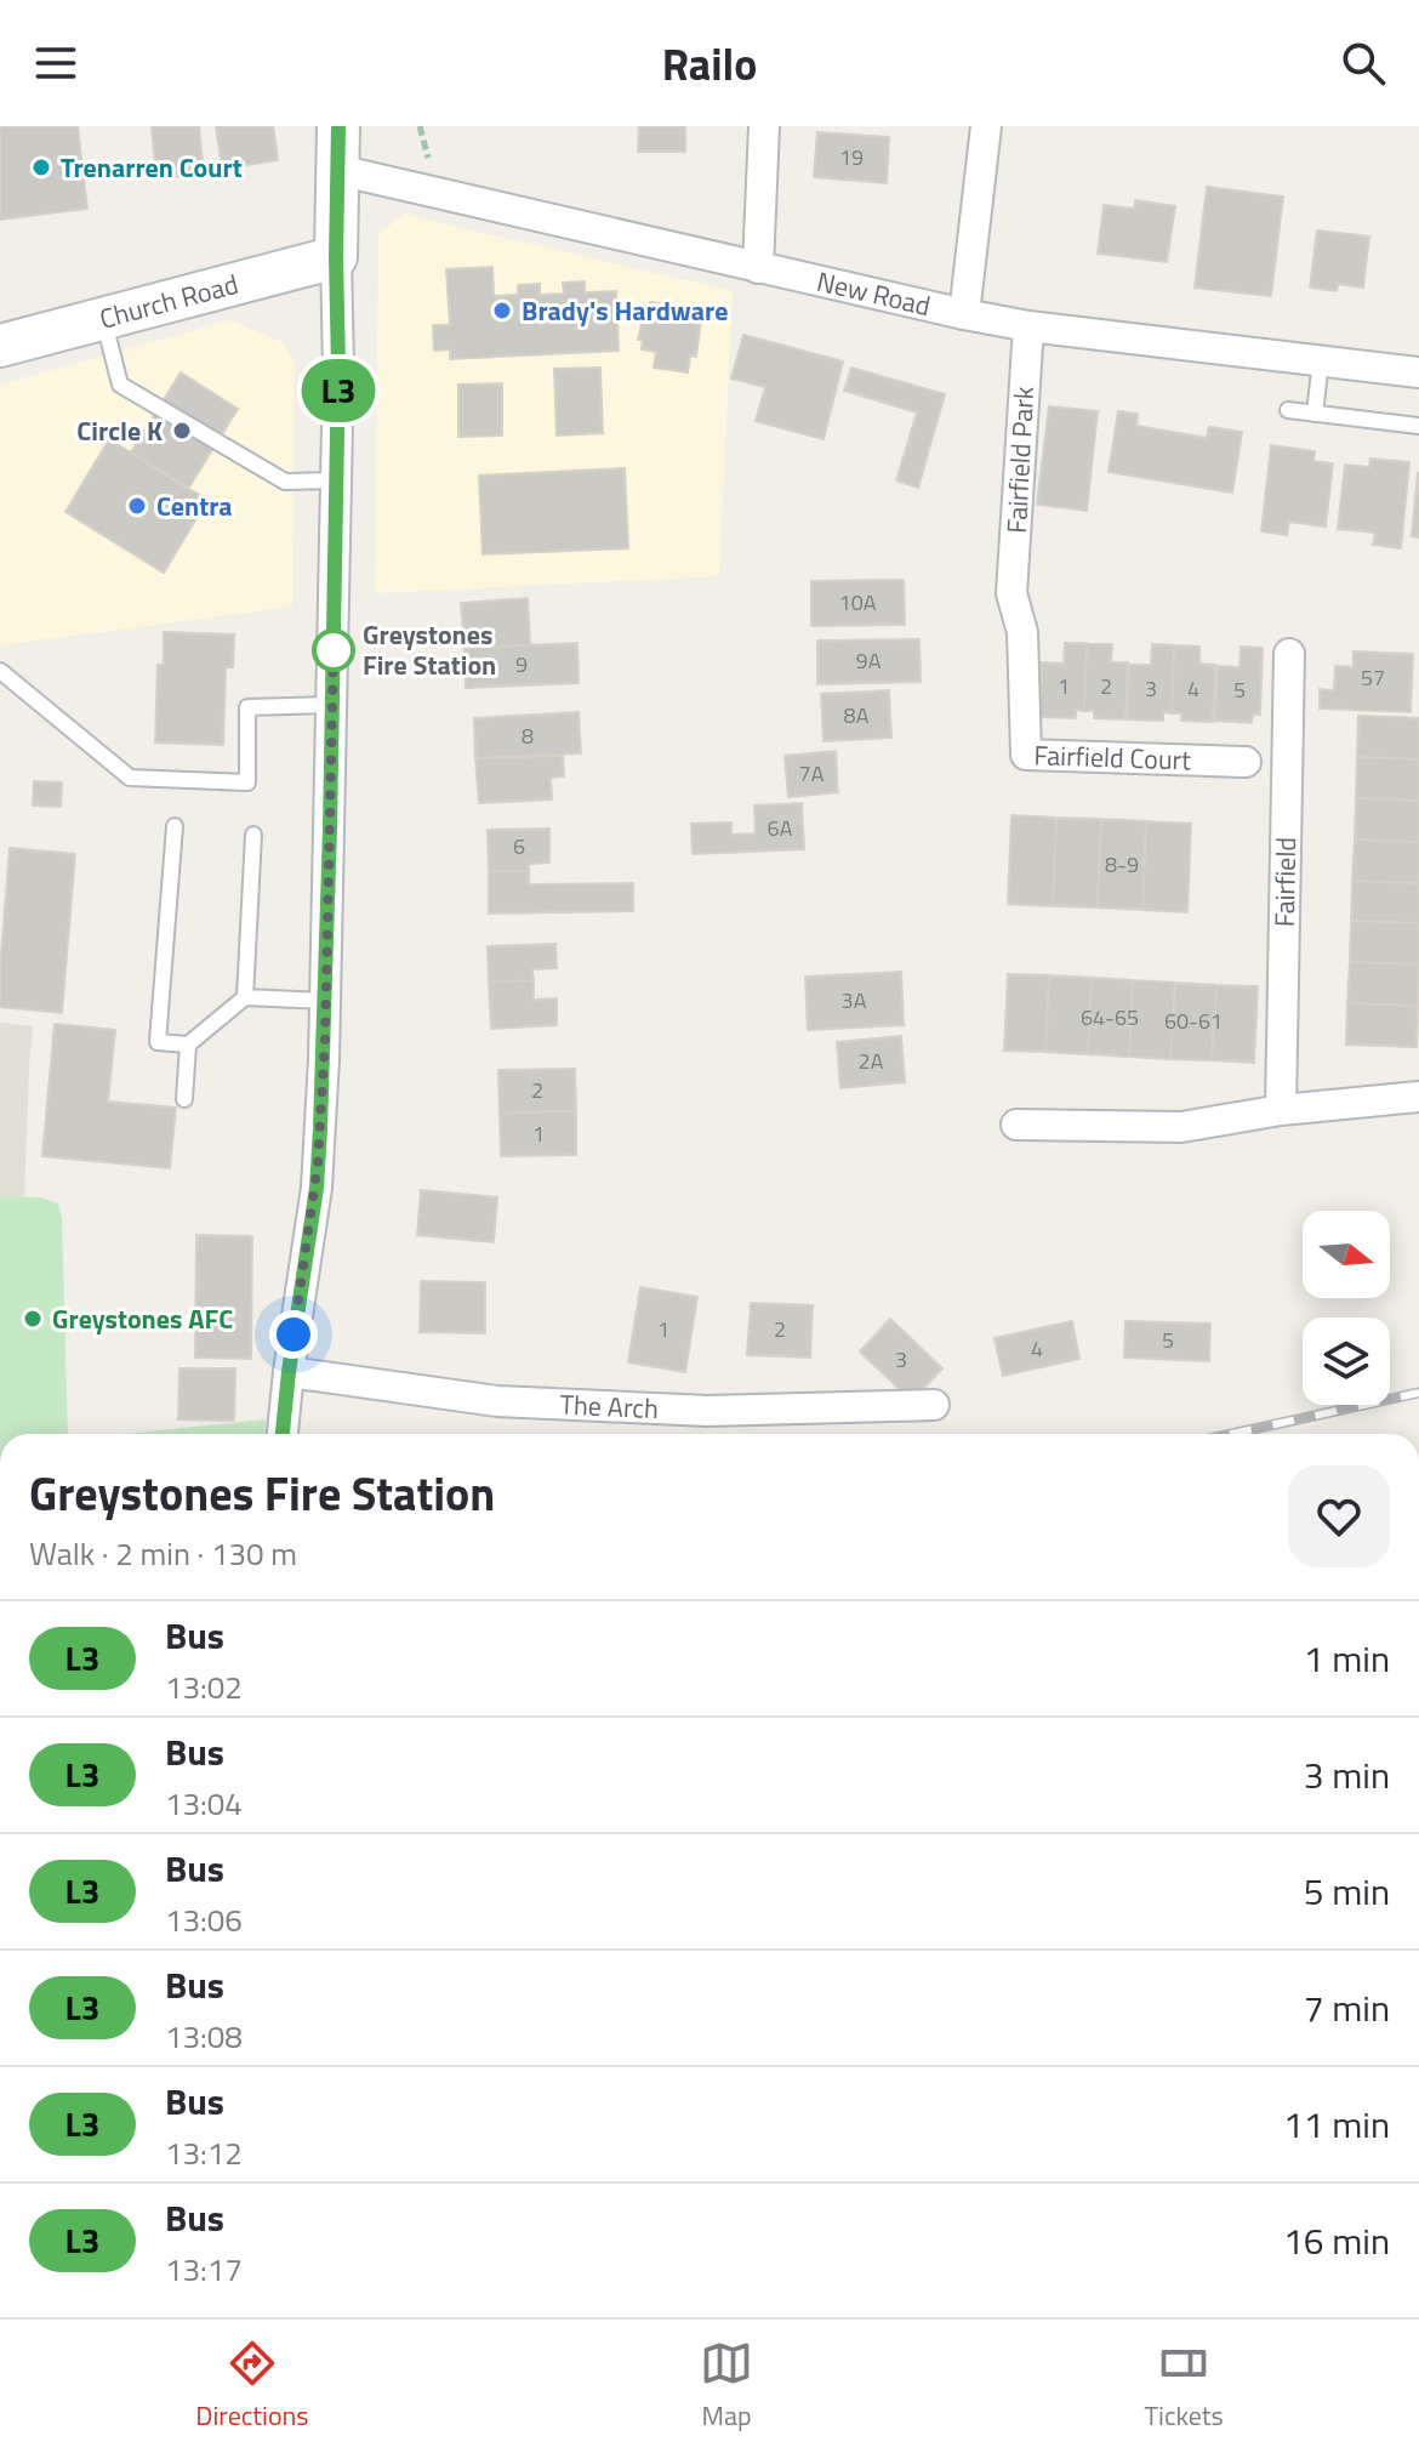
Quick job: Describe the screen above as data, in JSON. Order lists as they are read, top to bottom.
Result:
{
  "streets": {
    "main road": ["Church Road"],
    "street": [
      "New Road",
      "Fairfield Park",
      "Fairfield Court",
      "Fairfield",
      "The Arch"
    ]
  },
  "crossings": [
    ["New Road", "Fairfield Park"],
    ["Fairfield Park", "Fairfield Court"]
  ],
  "places": [
    "Trenarren Court",
    "Brady's Hardware",
    "Circle K",
    "Centra",
    "Greystones Fire Station",
    "Greystones AFC"
  ],
  "lines": ["bus line L3"],
  "house_numbers": [
    "19",
    "10A",
    "9A",
    "9",
    "57",
    "1",
    "2",
    "3",
    "4",
    "5",
    "8A",
    "8",
    "7A",
    "6A",
    "6",
    "8-9",
    "3A",
    "64-65",
    "60-61",
    "2A",
    "2",
    "1",
    "1",
    "2",
    "5",
    "4",
    "3"
  ],
  "north": "right",
  "page": {
    "header": "Railo",
    "on_map": "L3",
    "heading": ["Greystones Fire Station", "Walk · 2 min · 130 m"],
    "list": [
      {
        "mark": "L3",
        "name": "Bus",
        "note": "13:02",
        "value": "1 min"
      },
      {
        "mark": "L3",
        "name": "Bus",
        "note": "13:04",
        "value": "3 min"
      },
      {
        "mark": "L3",
        "name": "Bus",
        "note": "13:06",
        "value": "5 min"
      },
      {
        "mark": "L3",
        "name": "Bus",
        "note": "13:08",
        "value": "7 min"
      },
      {
        "mark": "L3",
        "name": "Bus",
        "note": "13:12",
        "value": "11 min"
      },
      {
        "mark": "L3",
        "name": "Bus",
        "note": "13:17",
        "value": "16 min"
      }
    ],
    "tabs": ["Directions", "Map", "Tickets"]
  }
}
